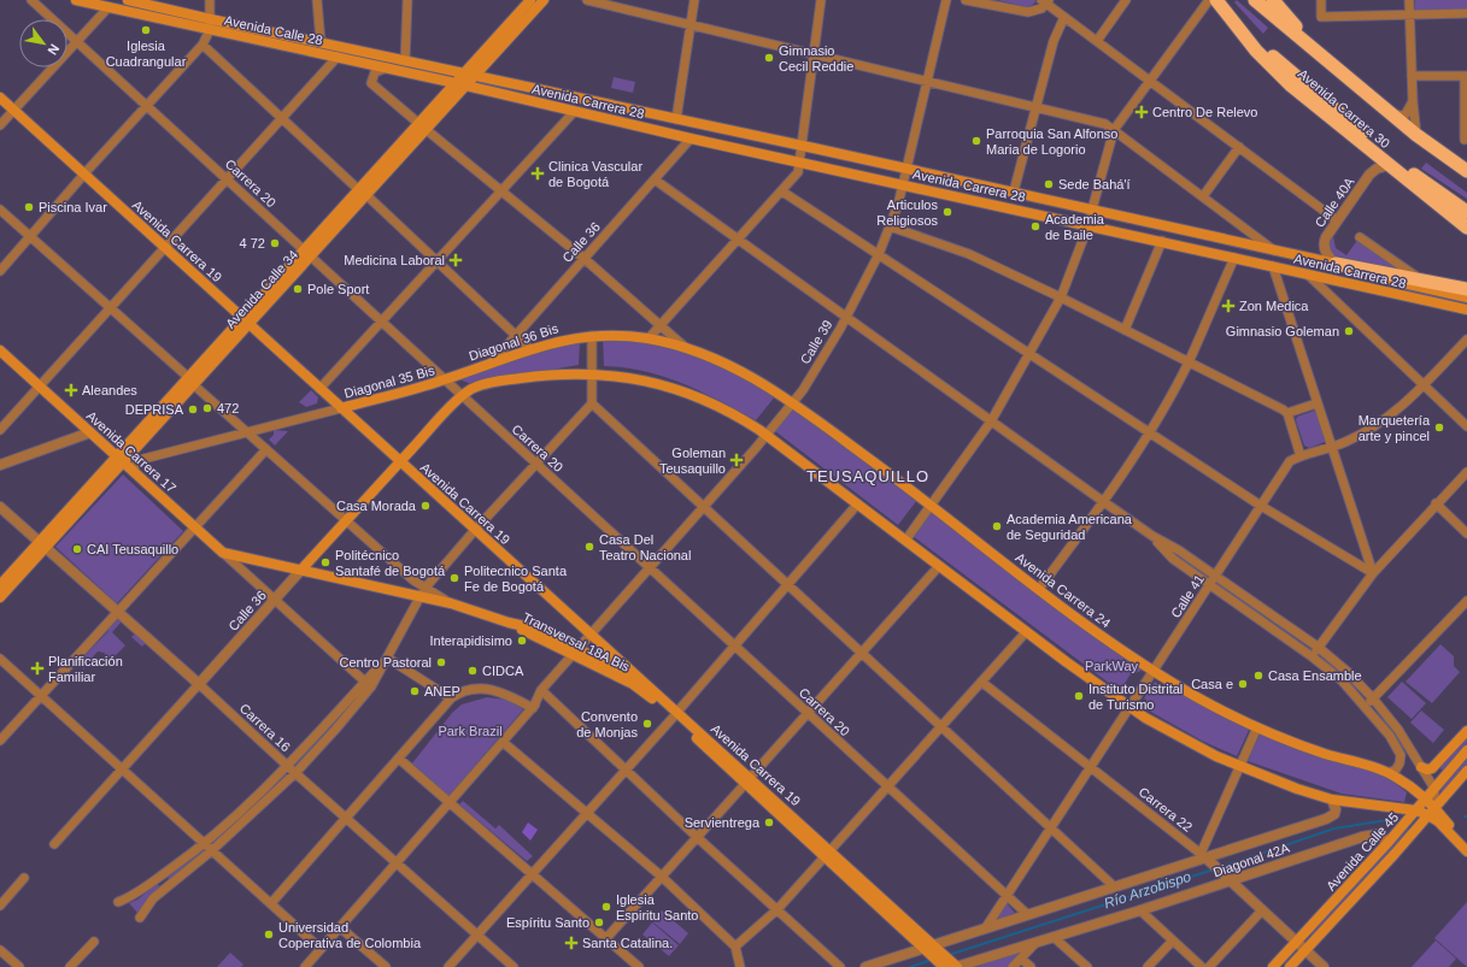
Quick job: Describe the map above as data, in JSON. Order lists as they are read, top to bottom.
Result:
{
  "streets": {
    "highway": ["Avenida Carrera 30"],
    "main road": [
      "Avenida Calle 28",
      "Avenida Carrera 28",
      "Avenida Carrera 19",
      "Calle 36",
      "Avenida Calle 34",
      "Diagonal 36 Bis",
      "Diagonal 35 Bis",
      "Avenida Carrera 17",
      "Avenida Carrera 24",
      "Transversal 18A Bis",
      "Avenida Calle 45"
    ],
    "street": [
      "Carrera 20",
      "Calle 40A",
      "Calle 39",
      "Calle 41",
      "Carrera 16",
      "Carrera 22",
      "Diagonal 42A"
    ]
  },
  "crossings": [
    ["Avenida Calle 28", "Avenida Carrera 28"],
    ["Avenida Calle 28", "Avenida Calle 34"],
    ["Avenida Carrera 28", "Calle 40A"],
    ["Avenida Carrera 28", "Calle 36"],
    ["Avenida Carrera 28", "Avenida Calle 34"],
    ["Avenida Carrera 28", "Calle 39"],
    ["Avenida Carrera 30", "Calle 40A"],
    ["Carrera 20", "Calle 36"],
    ["Carrera 20", "Avenida Calle 34"],
    ["Carrera 20", "Diagonal 36 Bis"],
    ["Carrera 20", "Calle 39"],
    ["Carrera 20", "Diagonal 35 Bis"],
    ["Carrera 20", "Calle 41"],
    ["Carrera 20", "Diagonal 42A"],
    ["Avenida Carrera 19", "Calle 36"],
    ["Avenida Carrera 19", "Avenida Calle 34"],
    ["Avenida Carrera 19", "Calle 39"],
    ["Avenida Carrera 19", "Diagonal 35 Bis"],
    ["Avenida Carrera 19", "Transversal 18A Bis"],
    ["Avenida Carrera 19", "Diagonal 42A"],
    ["Calle 36", "Diagonal 36 Bis"],
    ["Calle 36", "Transversal 18A Bis"],
    ["Calle 36", "Carrera 16"],
    ["Avenida Calle 34", "Avenida Carrera 17"],
    ["Avenida Calle 34", "Carrera 16"],
    ["Diagonal 36 Bis", "Diagonal 35 Bis"],
    ["Diagonal 36 Bis", "Avenida Carrera 24"],
    ["Calle 39", "Avenida Carrera 24"],
    ["Calle 39", "Transversal 18A Bis"],
    ["Calle 39", "Carrera 16"],
    ["Avenida Carrera 17", "Transversal 18A Bis"],
    ["Avenida Carrera 24", "Calle 41"],
    ["Avenida Carrera 24", "Avenida Calle 45"],
    ["Avenida Carrera 24", "Diagonal 42A"],
    ["Calle 41", "Carrera 22"],
    ["Calle 41", "Diagonal 42A"],
    ["Carrera 22", "Avenida Calle 45"],
    ["Carrera 22", "Diagonal 42A"],
    ["Avenida Calle 45", "Diagonal 42A"]
  ],
  "districts": ["TEUSAQUILLO"],
  "water": ["Río Arzobispo"],
  "parks": ["ParkWay", "Park Brazil"],
  "places": {
    "other": [
      "Iglesia Cuadrangular",
      "Gimnasio Cecil Reddie",
      "Parroquia San Alfonso Maria de Logorio",
      "Sede Bahá'í",
      "Piscina Ivar",
      "Articulos Religiosos",
      "Academia de Baile",
      "4 72",
      "Pole Sport",
      "Gimnasio Goleman",
      "472",
      "DEPRISA",
      "Marquetería arte y pincel",
      "Casa Morada",
      "Academia Americana de Seguridad",
      "Casa Del Teatro Nacional",
      "CAI Teusaquillo",
      "Politécnico Santafé de Bogotá",
      "Politecnico Santa Fe de Bogotá",
      "Interapidisimo",
      "Centro Pastoral",
      "CIDCA",
      "Casa Ensamble",
      "Casa e",
      "ANEP",
      "Instituto Distrital de Turismo",
      "Convento de Monjas",
      "Servientrega",
      "Iglesia Espiritu Santo",
      "Espíritu Santo",
      "Universidad Coperativa de Colombia"
    ],
    "health": [
      "Centro De Relevo",
      "Clinica Vascular de Bogotá",
      "Medicina Laboral",
      "Zon Medica",
      "Aleandes",
      "Goleman Teusaquillo",
      "Planificación Familiar",
      "Santa Catalina."
    ]
  },
  "north": "bottom right"
}
